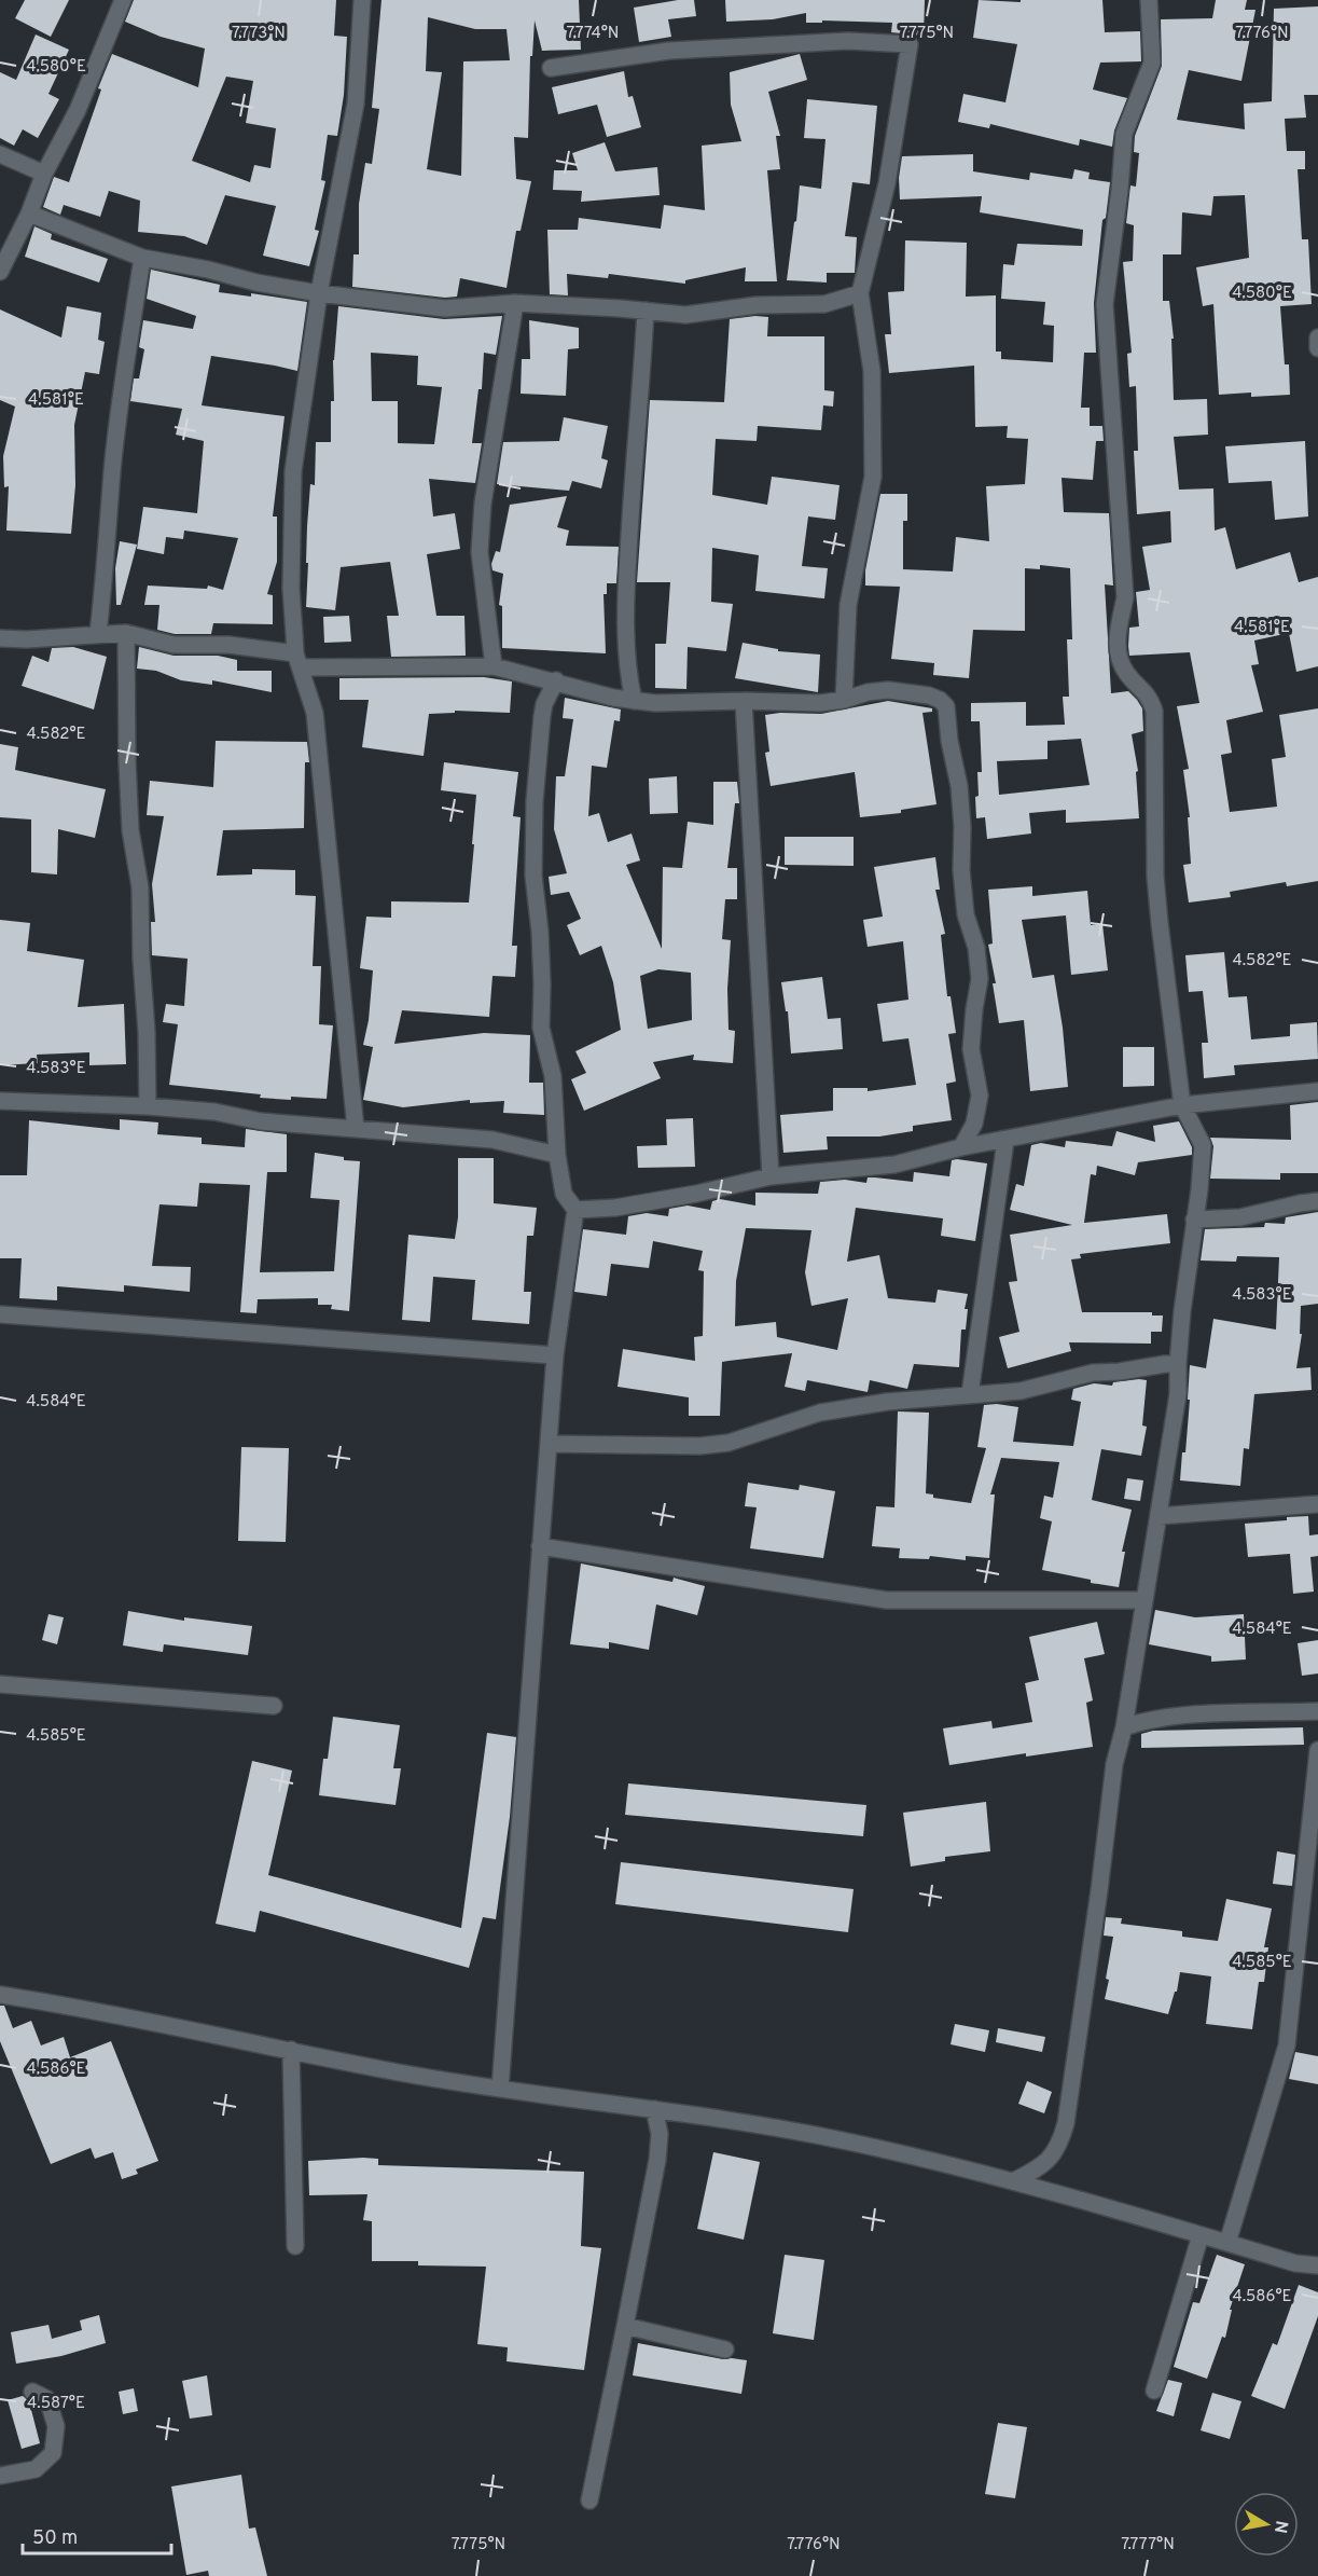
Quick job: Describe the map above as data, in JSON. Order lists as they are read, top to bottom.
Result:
{
  "scale_bar": "50 m",
  "north": "right",
  "coordinates": [
    "7.773°N",
    "7.774°N",
    "7.775°N",
    "7.776°N",
    "4.580°E",
    "4.581°E",
    "4.582°E",
    "4.583°E",
    "4.584°E",
    "4.585°E",
    "4.586°E",
    "4.587°E",
    "7.777°N"
  ]
}
